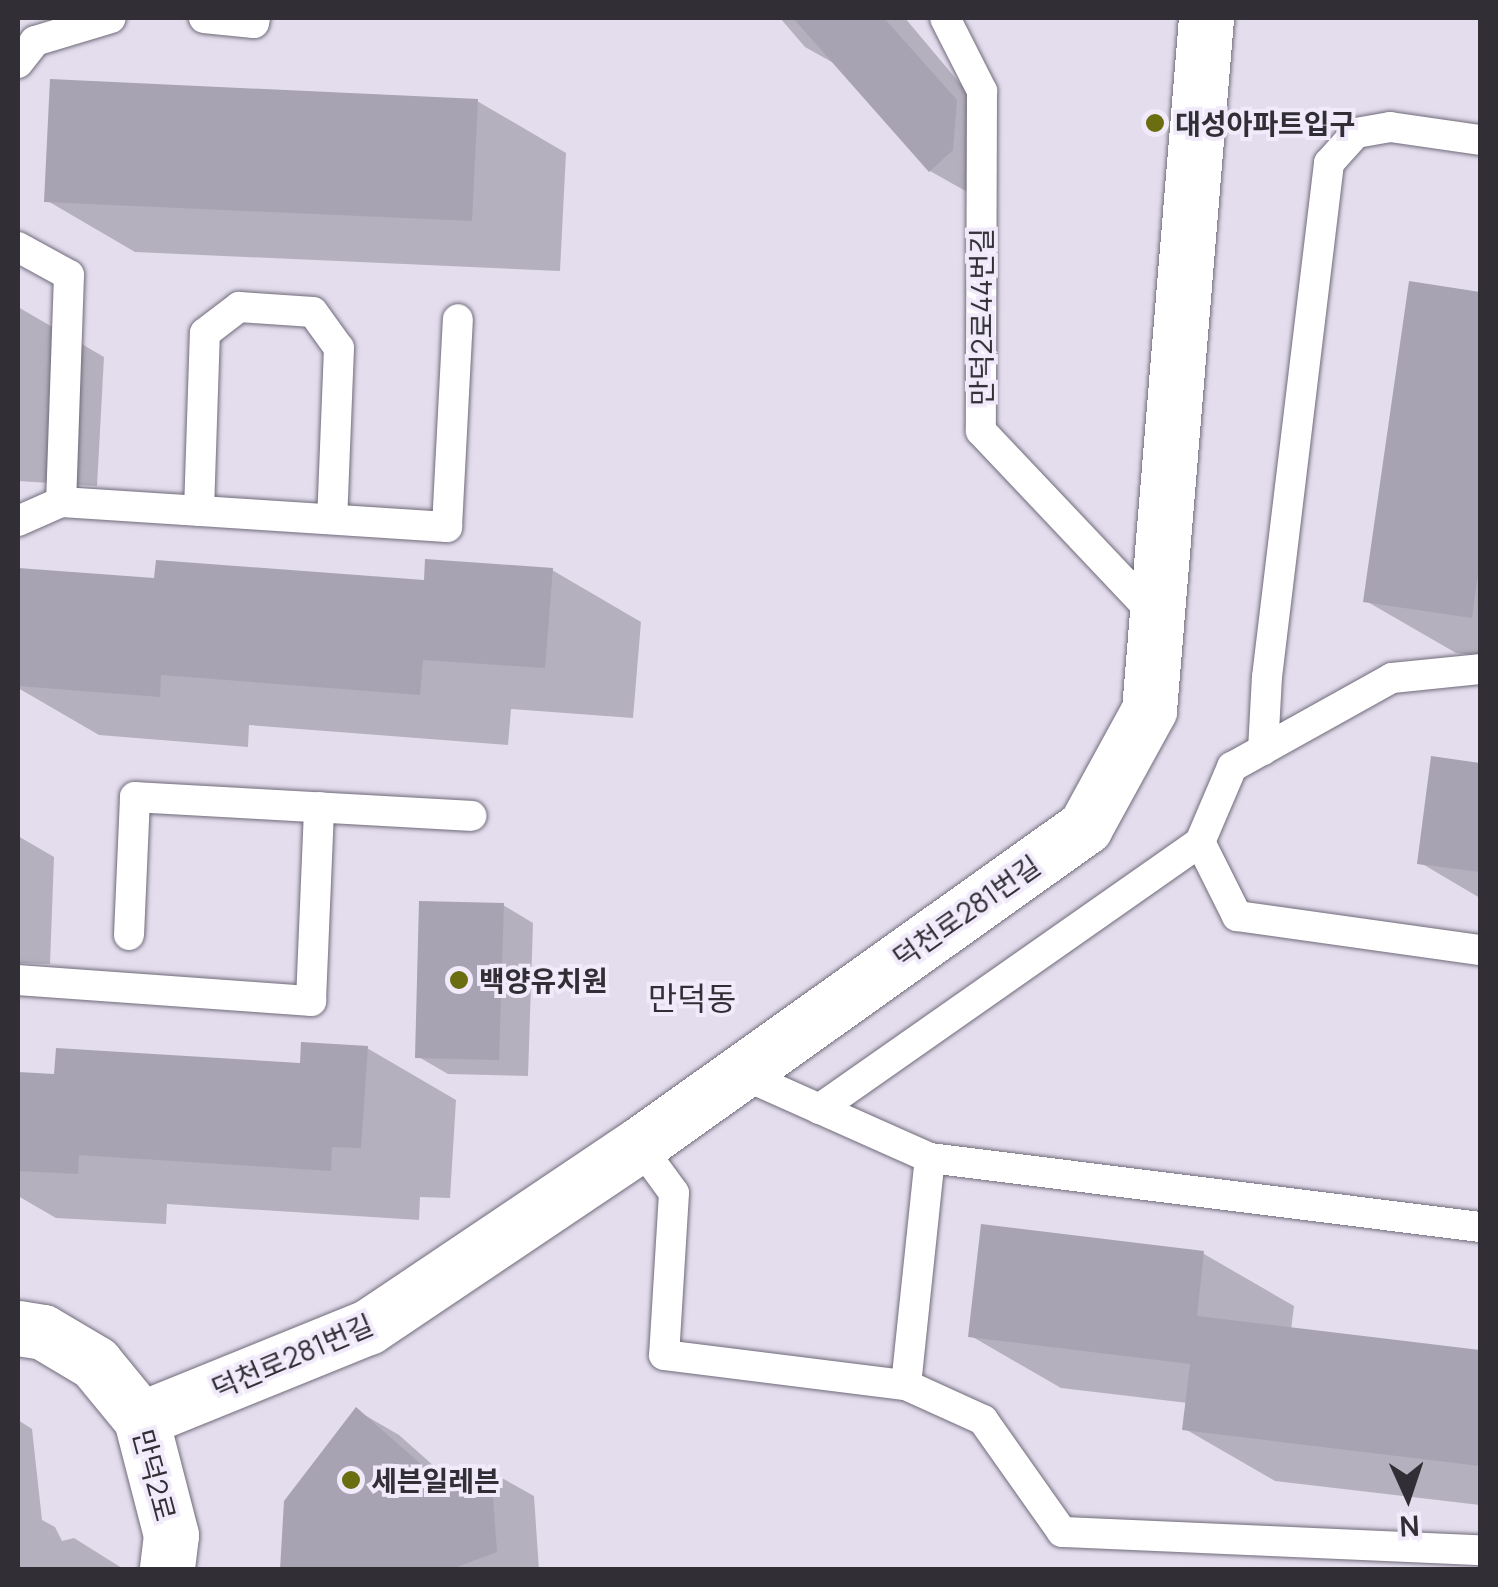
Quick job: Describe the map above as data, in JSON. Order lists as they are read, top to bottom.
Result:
{
  "streets": {
    "street": ["덕천로281번길", "만덕2로"],
    "lane": ["만덕2로44번길"]
  },
  "crossings": [
    ["만덕2로44번길", "덕천로281번길"],
    ["덕천로281번길", "만덕2로"]
  ],
  "districts": ["만덕동"],
  "places": ["대성아파트입구", "백양유치원", "세븐일레븐"],
  "north": "bottom"
}
